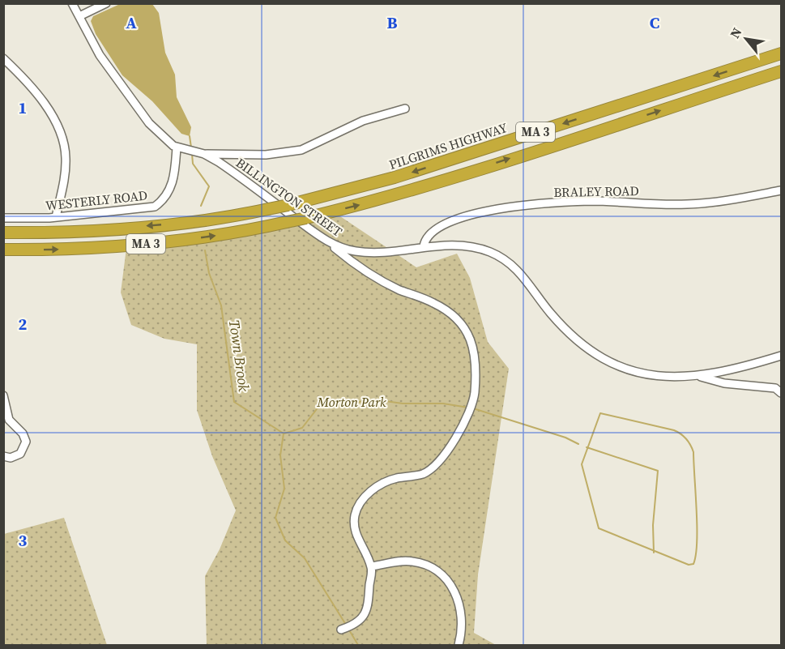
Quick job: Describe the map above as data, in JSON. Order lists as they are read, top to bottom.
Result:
{
  "streets": {
    "highway": ["MA 3", "PILGRIMS HIGHWAY"],
    "street": ["BRALEY ROAD", "BILLINGTON STREET", "WESTERLY ROAD"]
  },
  "crossings": [
    ["BRALEY ROAD", "BILLINGTON STREET"],
    ["BILLINGTON STREET", "WESTERLY ROAD"]
  ],
  "water": ["Town Brook"],
  "parks": ["Morton Park"],
  "north": "top left",
  "grid": {
    "columns": ["A", "B", "C"],
    "rows": ["1", "2", "3"]
  }
}
